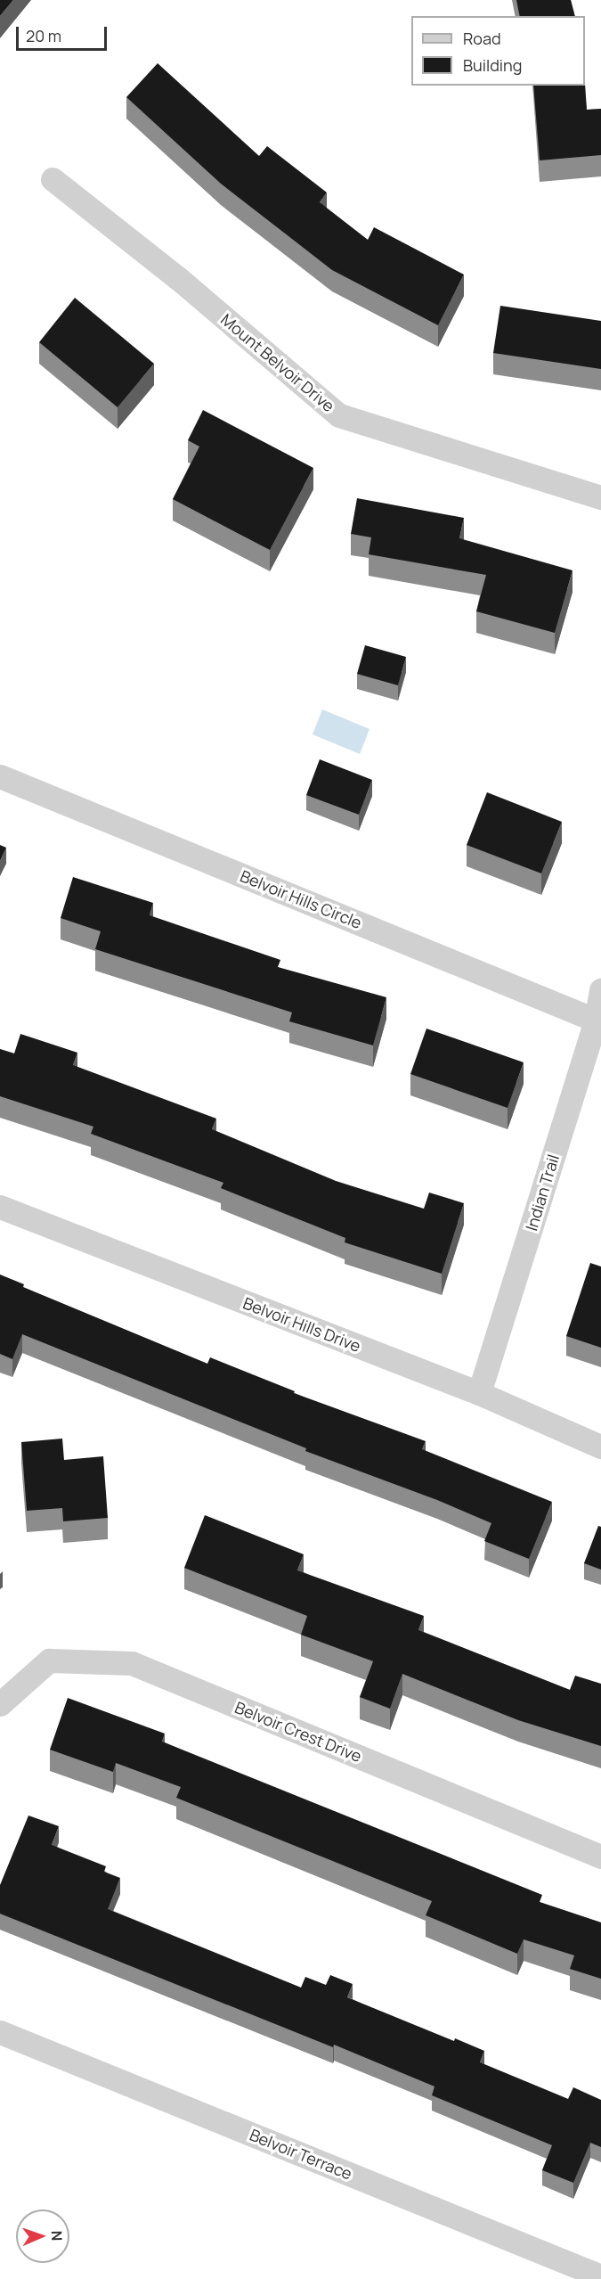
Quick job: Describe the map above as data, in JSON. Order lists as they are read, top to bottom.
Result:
{
  "streets": {
    "street": [
      "Mount Belvoir Drive",
      "Belvoir Hills Circle",
      "Indian Trail",
      "Belvoir Hills Drive",
      "Belvoir Crest Drive",
      "Belvoir Terrace"
    ]
  },
  "crossings": [
    ["Belvoir Hills Circle", "Indian Trail"],
    ["Indian Trail", "Belvoir Hills Drive"]
  ],
  "legend": ["Road", "Building"],
  "scale_bar": "20 m",
  "north": "right"
}
